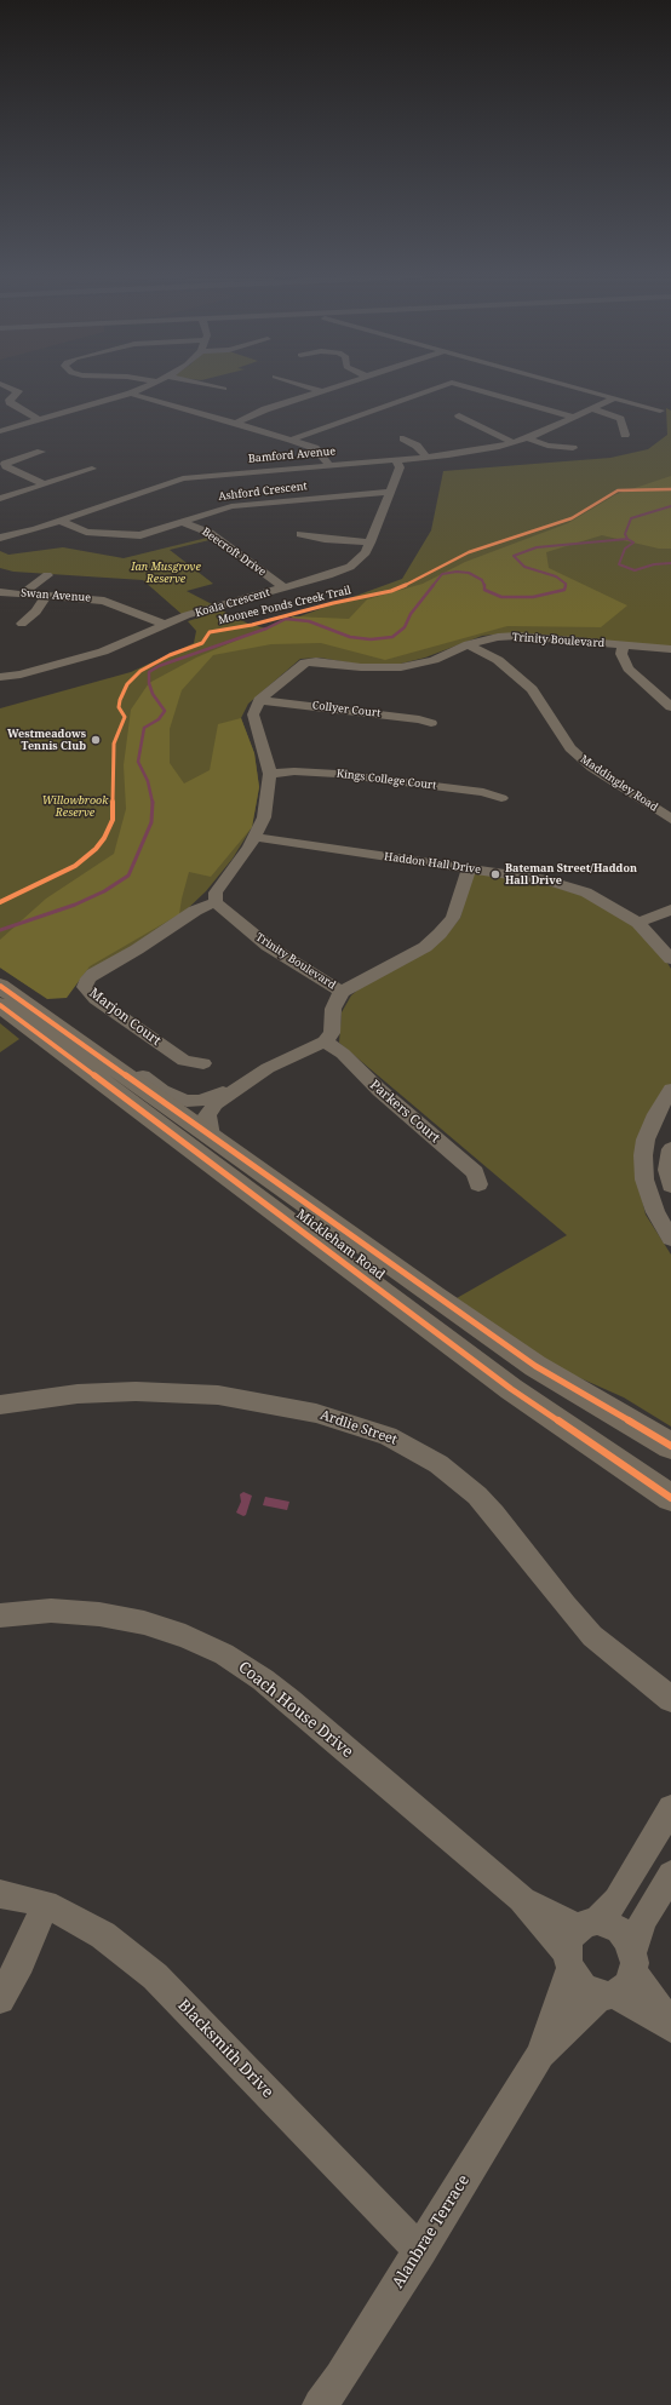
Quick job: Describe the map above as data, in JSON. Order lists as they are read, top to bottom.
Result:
{
  "streets": {
    "main road": ["Mickleham Road"],
    "street": [
      "Bamford Avenue",
      "Ashford Crescent",
      "Beecroft Drive",
      "Swan Avenue",
      "Koala Crescent",
      "Trinity Boulevard",
      "Collyer Court",
      "Kings College Court",
      "Maddingley Road",
      "Haddon Hall Drive",
      "Marjon Court",
      "Parkers Court",
      "Ardlie Street",
      "Coach House Drive",
      "Blacksmith Drive",
      "Alanbrae Terrace"
    ],
    "cycle path": ["Moonee Ponds Creek Trail"]
  },
  "crossings": [
    ["Bamford Avenue", "Ashford Crescent"],
    ["Bamford Avenue", "Koala Crescent"],
    ["Ashford Crescent", "Beecroft Drive"],
    ["Ashford Crescent", "Koala Crescent"],
    ["Beecroft Drive", "Koala Crescent"],
    ["Swan Avenue", "Koala Crescent"],
    ["Trinity Boulevard", "Collyer Court"],
    ["Trinity Boulevard", "Maddingley Road"],
    ["Trinity Boulevard", "Marjon Court"],
    ["Coach House Drive", "Alanbrae Terrace"],
    ["Blacksmith Drive", "Alanbrae Terrace"]
  ],
  "parks": ["Ian Musgrove Reserve", "Willowbrook Reserve"],
  "places": ["Westmeadows Tennis Club", "Bateman Street/Haddon Hall Drive"]
}
